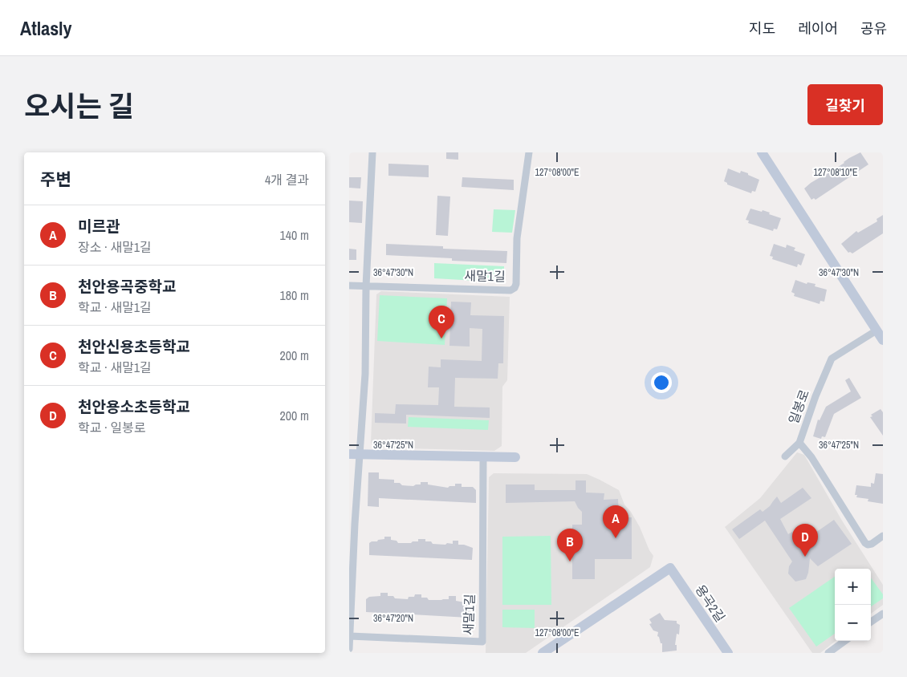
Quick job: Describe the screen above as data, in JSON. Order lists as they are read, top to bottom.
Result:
{
  "streets": {
    "street": ["새말1길", "일봉로", "용곡2길"]
  },
  "page": {
    "header": "Atlasly",
    "nav": ["지도", "레이어", "공유"],
    "title": "오시는 길",
    "buttons": "길찾기",
    "heading": ["주변", "4개 결과"],
    "list": [
      {
        "mark": "A",
        "name": "미르관",
        "note": "장소 · 새말1길",
        "value": "140 m"
      },
      {
        "mark": "B",
        "name": "천안용곡중학교",
        "note": "학교 · 새말1길",
        "value": "180 m"
      },
      {
        "mark": "C",
        "name": "천안신용초등학교",
        "note": "학교 · 새말1길",
        "value": "200 m"
      },
      {
        "mark": "D",
        "name": "천안용소초등학교",
        "note": "학교 · 일봉로",
        "value": "200 m"
      }
    ],
    "pins": [
      "C",
      "A",
      "D",
      "B"
    ],
    "map_buttons": ["+", "−"]
  },
  "coordinates": [
    "127°08'00\"E",
    "127°08'10\"E",
    "36°47'30\"N",
    "36°47'25\"N",
    "36°47'20\"N"
  ]
}
